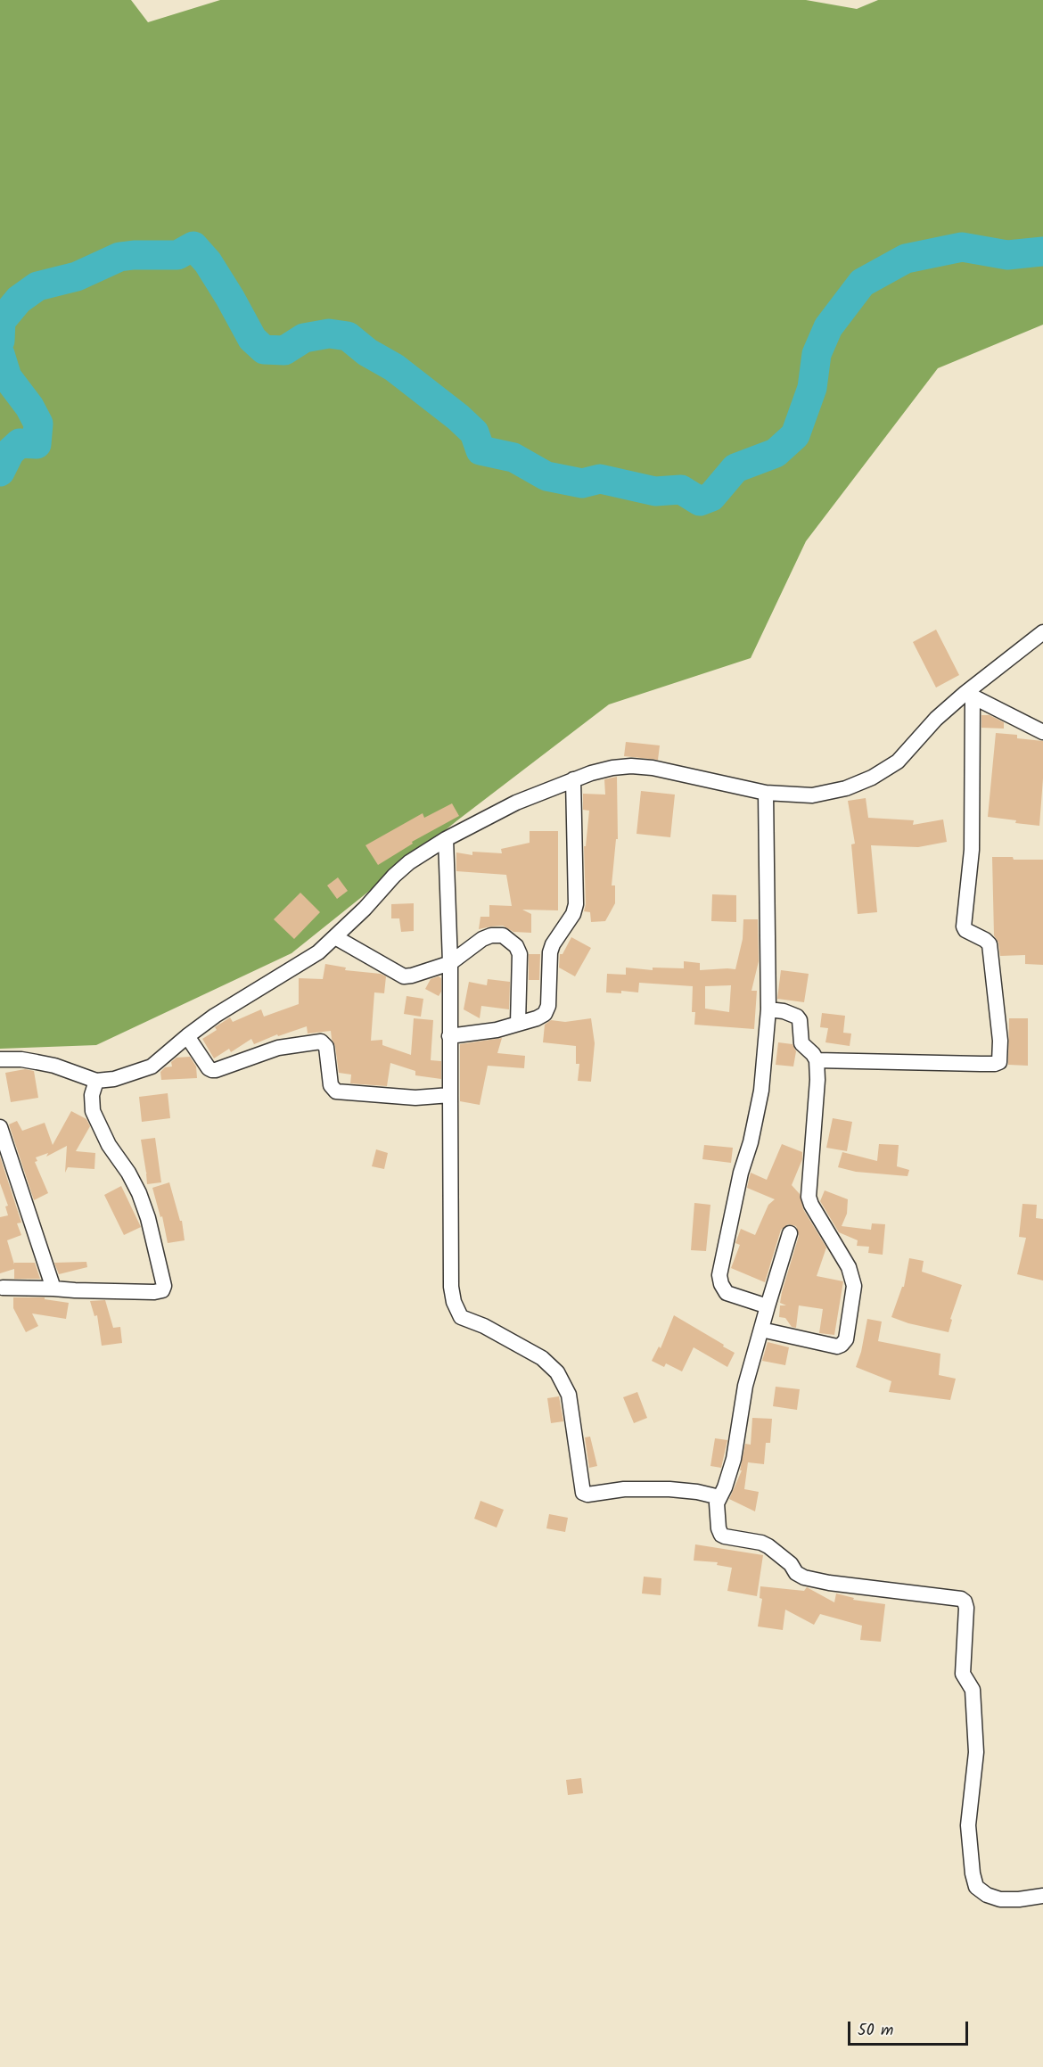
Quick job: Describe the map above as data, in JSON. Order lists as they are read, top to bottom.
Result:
{
  "scale_bar": "50 m"
}
